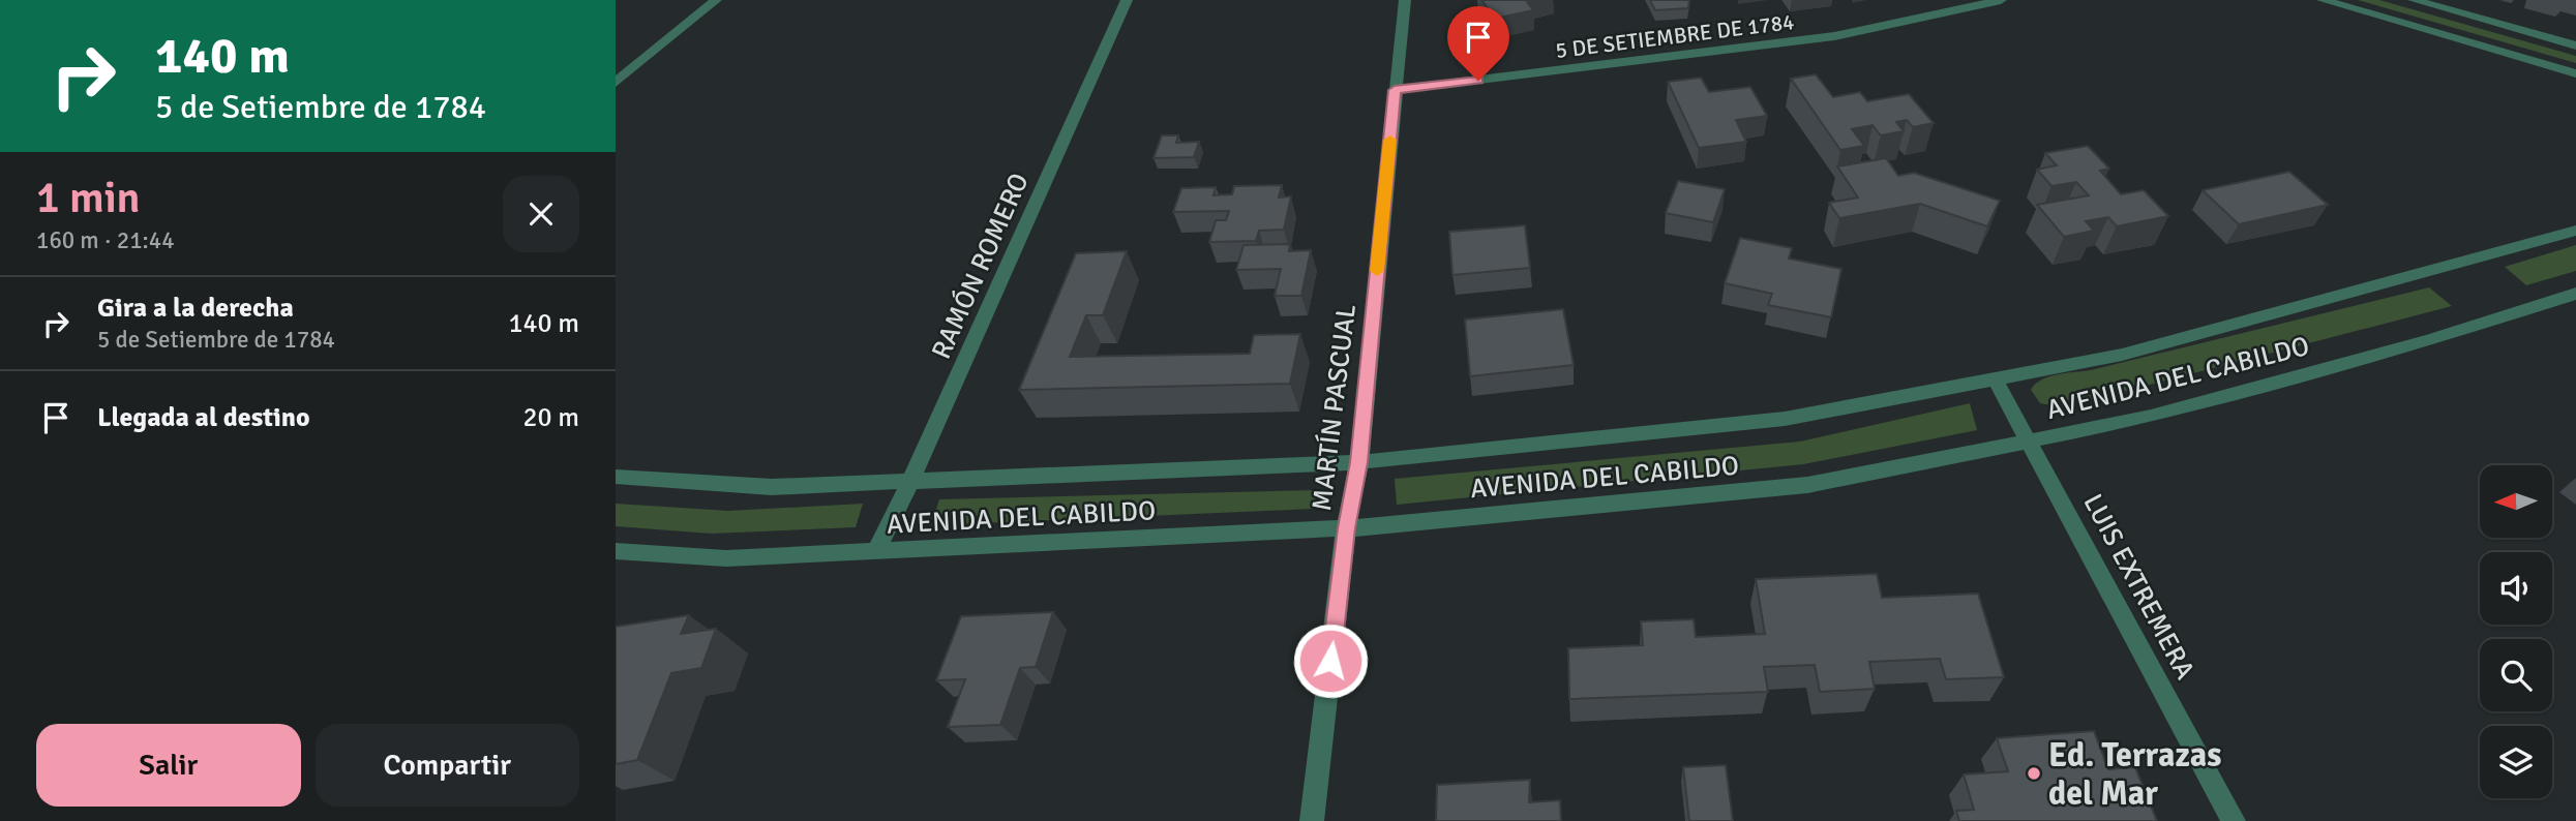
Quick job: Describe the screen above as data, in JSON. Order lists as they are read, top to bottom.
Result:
{
  "streets": {
    "street": [
      "5 DE SETIEMBRE DE 1784",
      "RAMÓN ROMERO",
      "AVENIDA DEL CABILDO",
      "MARTÍN PASCUAL",
      "LUIS EXTREMERA"
    ]
  },
  "crossings": [
    ["5 DE SETIEMBRE DE 1784", "MARTÍN PASCUAL"],
    ["RAMÓN ROMERO", "AVENIDA DEL CABILDO"],
    ["AVENIDA DEL CABILDO", "MARTÍN PASCUAL"],
    ["AVENIDA DEL CABILDO", "LUIS EXTREMERA"]
  ],
  "places": ["Ed. Terrazas del Mar"],
  "north": "left",
  "page": {
    "turn": ["140 m", "5 de Setiembre de 1784"],
    "heading": ["1 min", "160 m · 21:44"],
    "list": [
      {
        "name": "Gira a la derecha",
        "note": "5 de Setiembre de 1784",
        "value": "140 m"
      },
      {
        "name": "Llegada al destino",
        "value": "20 m"
      }
    ],
    "buttons": ["Salir", "Compartir"]
  }
}
